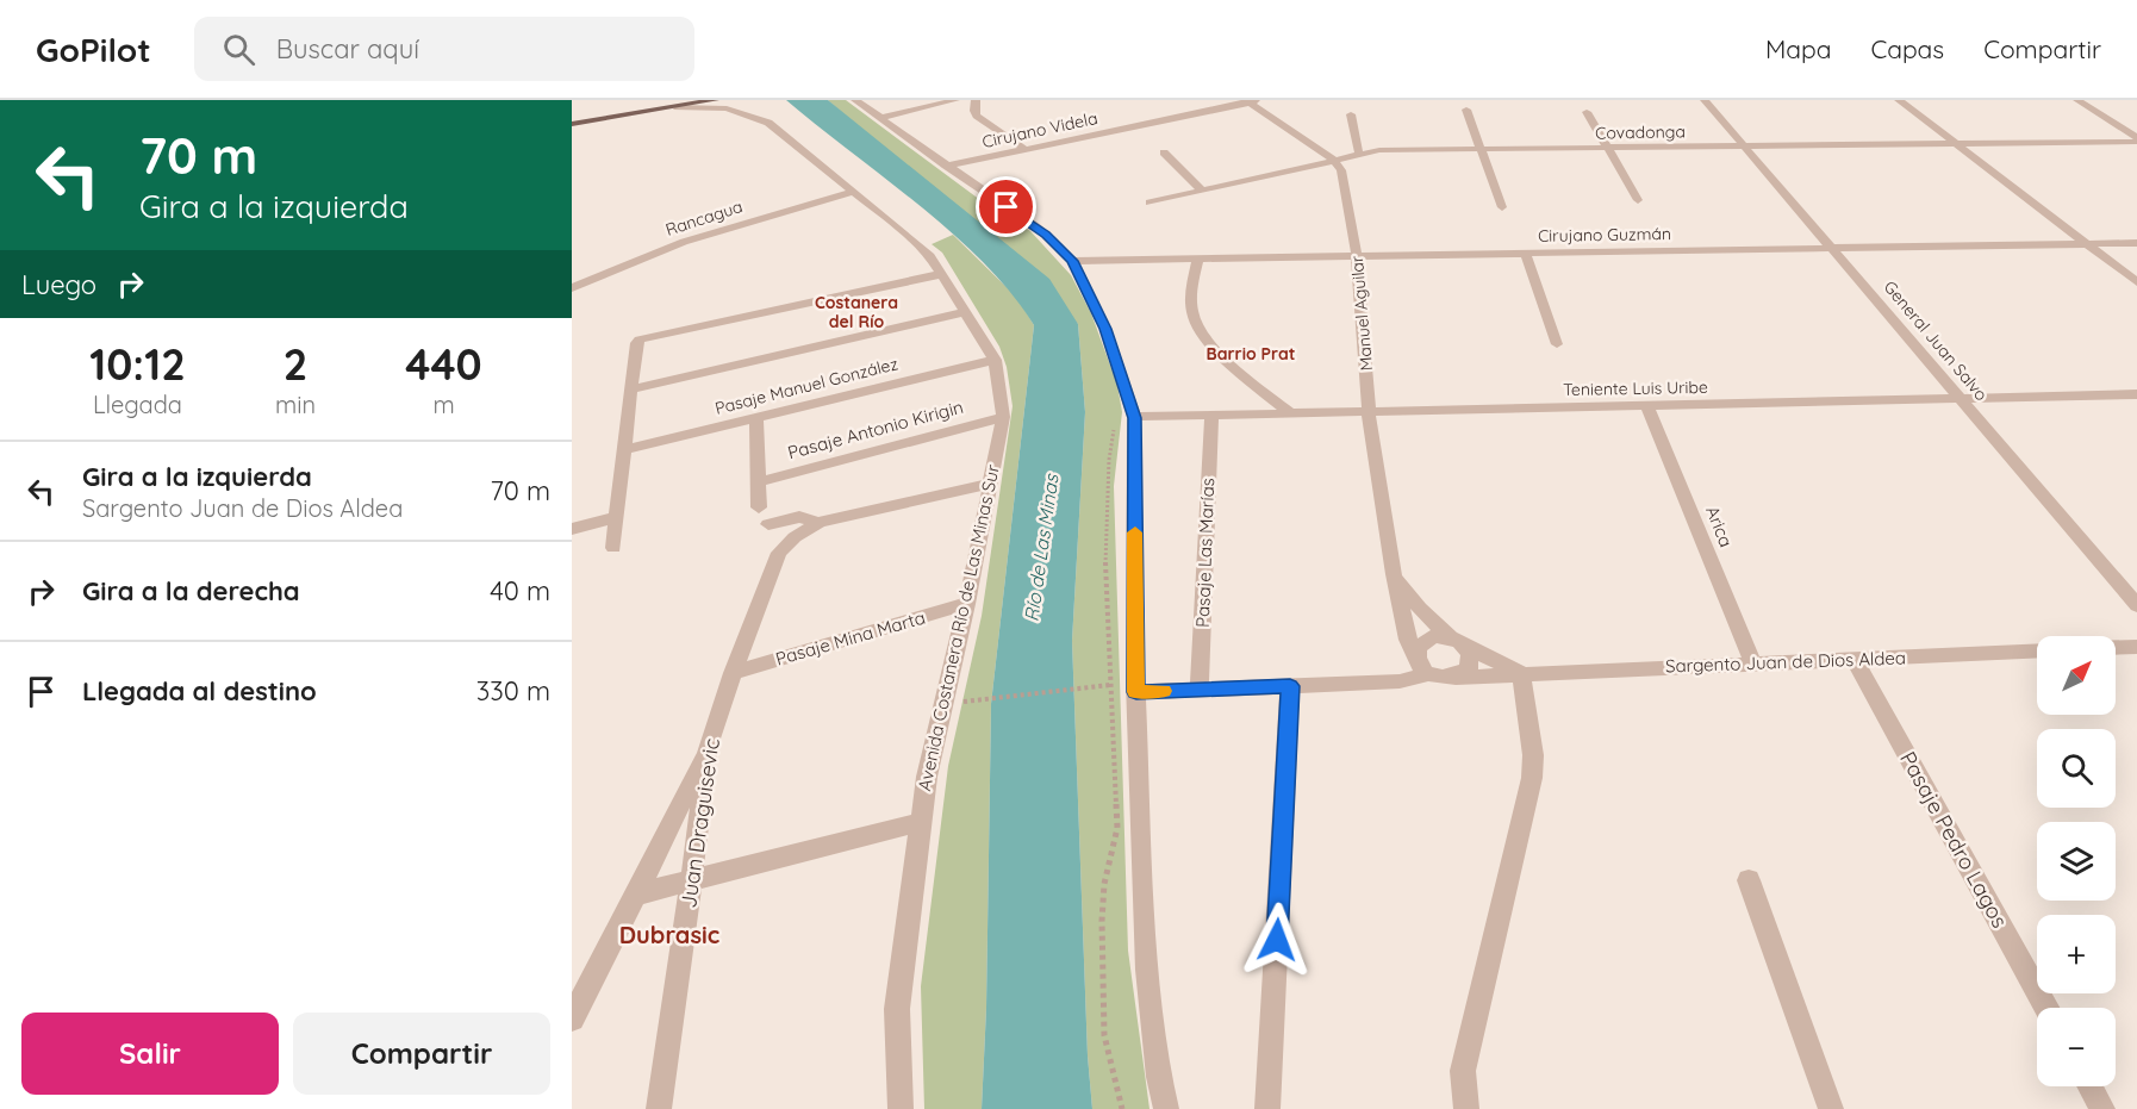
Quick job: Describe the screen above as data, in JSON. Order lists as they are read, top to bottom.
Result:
{
  "streets": {
    "street": [
      "Cirujano Videla",
      "Covadonga",
      "Rancagua",
      "Cirujano Guzmán",
      "Manuel Aguilar",
      "General Juan Salvo",
      "Pasaje Manuel González",
      "Teniente Luis Uribe",
      "Pasaje Antonio Kirigin",
      "Arica",
      "Pasaje Las Marías",
      "Avenida Costanera Río de Las Minas Sur",
      "Pasaje Mina Marta",
      "Sargento Juan de Dios Aldea",
      "Juan Draguisevic",
      "Pasaje Pedro Lagos"
    ]
  },
  "crossings": [
    ["Covadonga", "Manuel Aguilar"],
    ["Covadonga", "General Juan Salvo"],
    ["Rancagua", "Avenida Costanera Río de Las Minas Sur"],
    ["Cirujano Guzmán", "Manuel Aguilar"],
    ["Cirujano Guzmán", "General Juan Salvo"],
    ["Manuel Aguilar", "Teniente Luis Uribe"],
    ["Manuel Aguilar", "Sargento Juan de Dios Aldea"],
    ["General Juan Salvo", "Teniente Luis Uribe"],
    ["Pasaje Manuel González", "Avenida Costanera Río de Las Minas Sur"],
    ["Teniente Luis Uribe", "Arica"],
    ["Teniente Luis Uribe", "Pasaje Las Marías"],
    ["Pasaje Antonio Kirigin", "Avenida Costanera Río de Las Minas Sur"],
    ["Arica", "Sargento Juan de Dios Aldea"],
    ["Avenida Costanera Río de Las Minas Sur", "Pasaje Mina Marta"],
    ["Pasaje Mina Marta", "Juan Draguisevic"],
    ["Sargento Juan de Dios Aldea", "Pasaje Pedro Lagos"]
  ],
  "districts": ["Costanera del Río", "Barrio Prat", "Dubrasic"],
  "water": ["Río de Las Minas"],
  "north": "top right",
  "page": {
    "header": "GoPilot",
    "search": "Buscar aquí",
    "nav": ["Mapa", "Capas", "Compartir"],
    "turn": ["70 m", "Gira a la izquierda"],
    "then": "Luego",
    "eta": [
      "10:12",
      "Llegada",
      "2",
      "min",
      "440",
      "m"
    ],
    "list": [
      {
        "name": "Gira a la izquierda",
        "note": "Sargento Juan de Dios Aldea",
        "value": "70 m"
      },
      {
        "name": "Gira a la derecha",
        "value": "40 m"
      },
      {
        "name": "Llegada al destino",
        "value": "330 m"
      }
    ],
    "map_buttons": ["+", "−"],
    "buttons": ["Salir", "Compartir"]
  }
}
